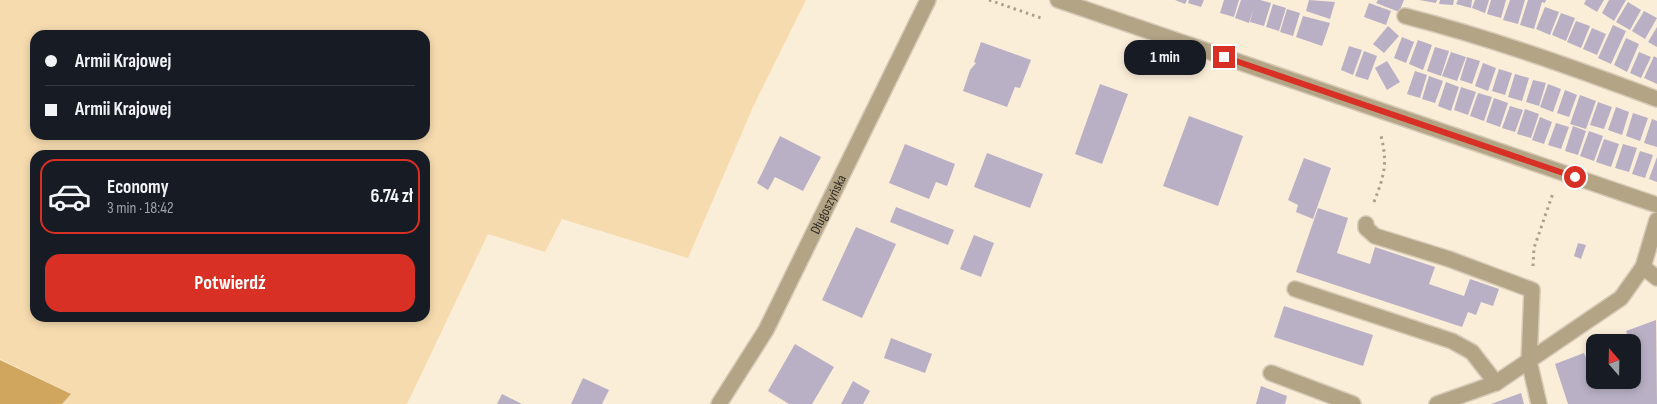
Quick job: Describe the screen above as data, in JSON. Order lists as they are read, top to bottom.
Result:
{
  "streets": {
    "street": ["Długoszyńska"]
  },
  "north": "top",
  "page": {
    "banner": ["Armii Krajowej", "Armii Krajowej"],
    "bubble": "1 min",
    "list": [
      {
        "name": "Economy",
        "note": "3 min · 18:42",
        "value": "6.74 zł"
      }
    ],
    "buttons": "Potwierdź"
  }
}
